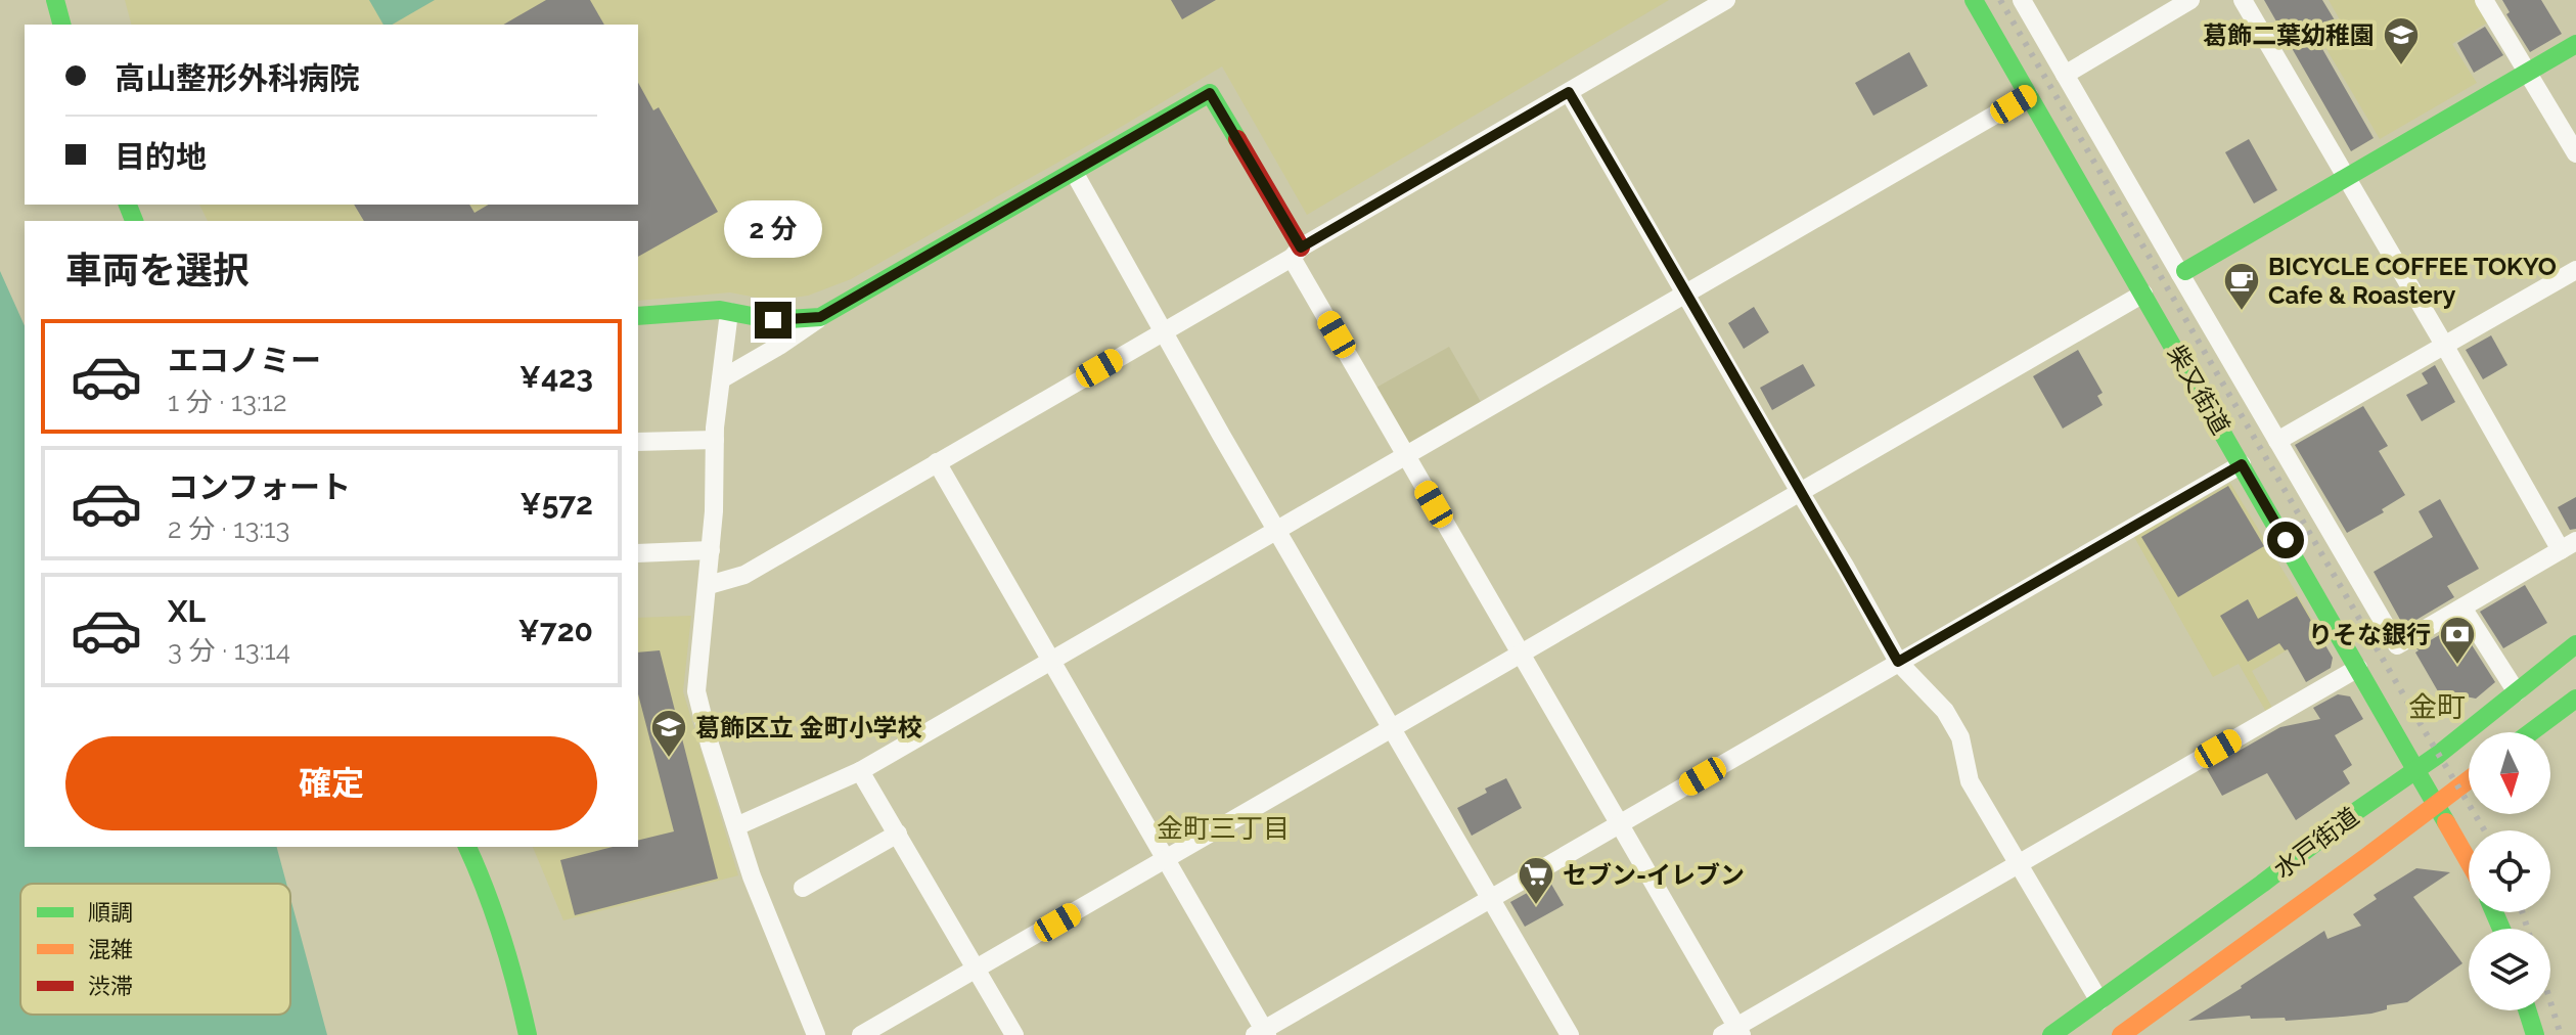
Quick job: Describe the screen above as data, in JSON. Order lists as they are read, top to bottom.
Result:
{
  "streets": {
    "main road": ["柴又街道", "水戸街道"]
  },
  "crossings": [
    ["柴又街道", "水戸街道"]
  ],
  "districts": ["金町", "金町三丁目"],
  "places": {
    "school or university": ["葛飾二葉幼稚園", "葛飾区立 金町小学校"],
    "cafe": ["BICYCLE COFFEE TOKYO Cafe & Roastery"],
    "bank": ["りそな銀行"],
    "supermarket": ["セブン-イレブン"]
  },
  "legend": ["順調", "混雑", "渋滞"],
  "north": "bottom",
  "page": {
    "banner": ["高山整形外科病院", "目的地"],
    "bubble": "2 分",
    "heading": "車両を選択",
    "list": [
      {
        "name": "エコノミー",
        "note": "1 分 · 13:12",
        "value": "¥423"
      },
      {
        "name": "コンフォート",
        "note": "2 分 · 13:13",
        "value": "¥572"
      },
      {
        "name": "XL",
        "note": "3 分 · 13:14",
        "value": "¥720"
      }
    ],
    "buttons": "確定"
  }
}
